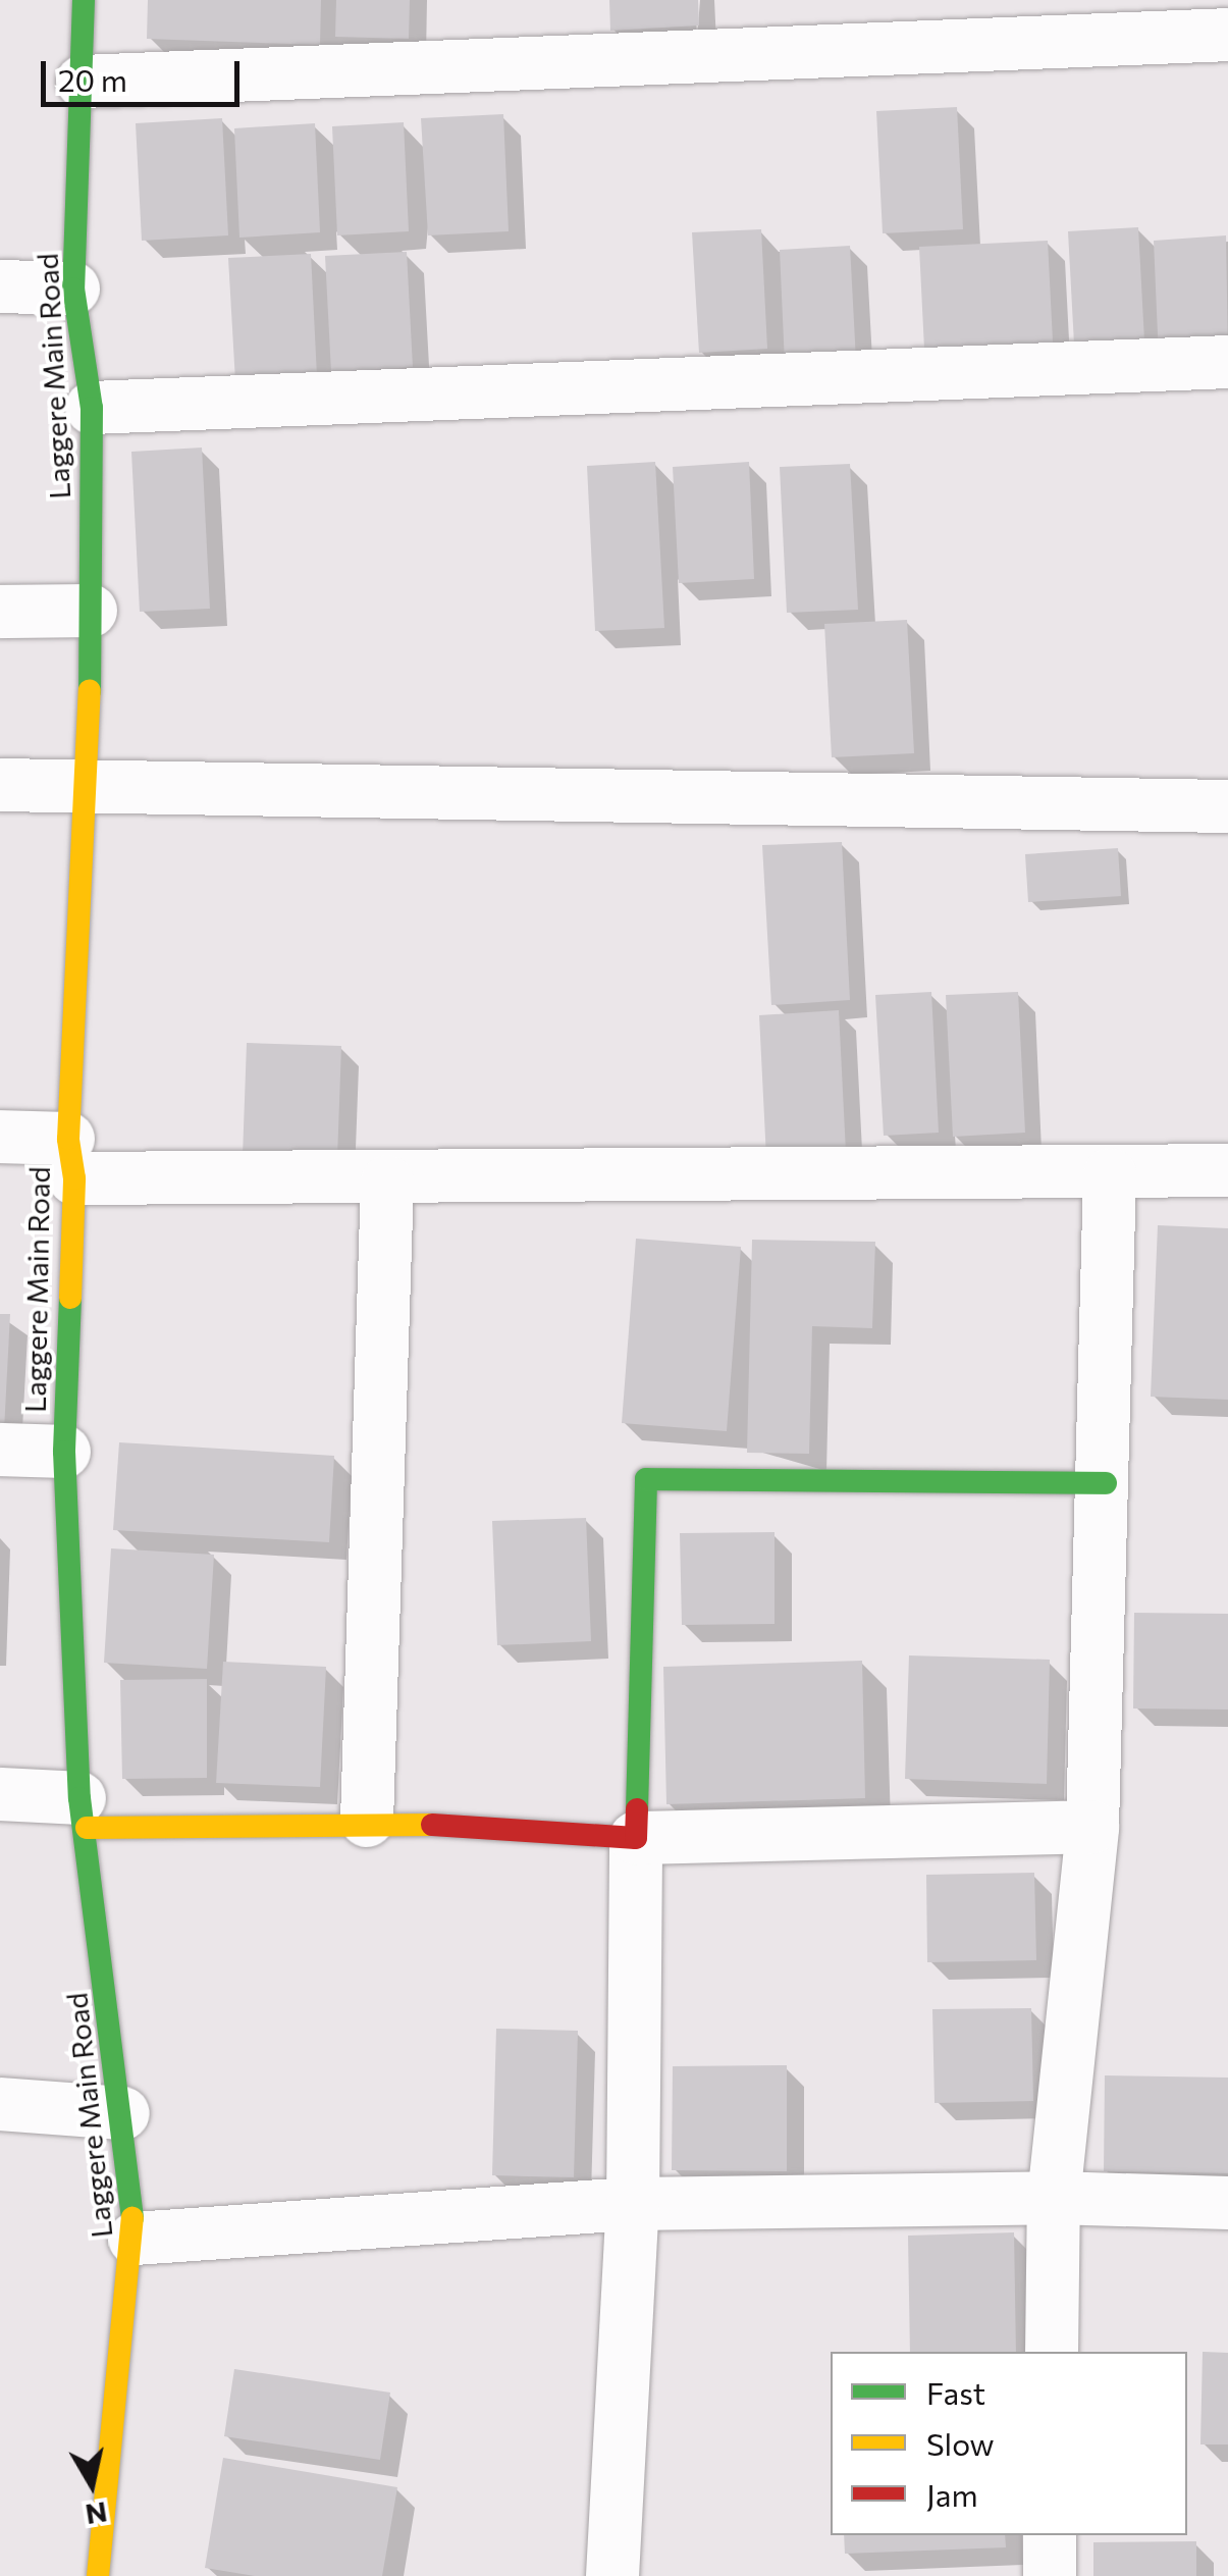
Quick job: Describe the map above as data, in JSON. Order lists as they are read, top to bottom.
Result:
{
  "streets": {
    "street": ["Laggere Main Road"]
  },
  "legend": ["Fast", "Slow", "Jam"],
  "scale_bar": "20 m",
  "north": "bottom"
}
